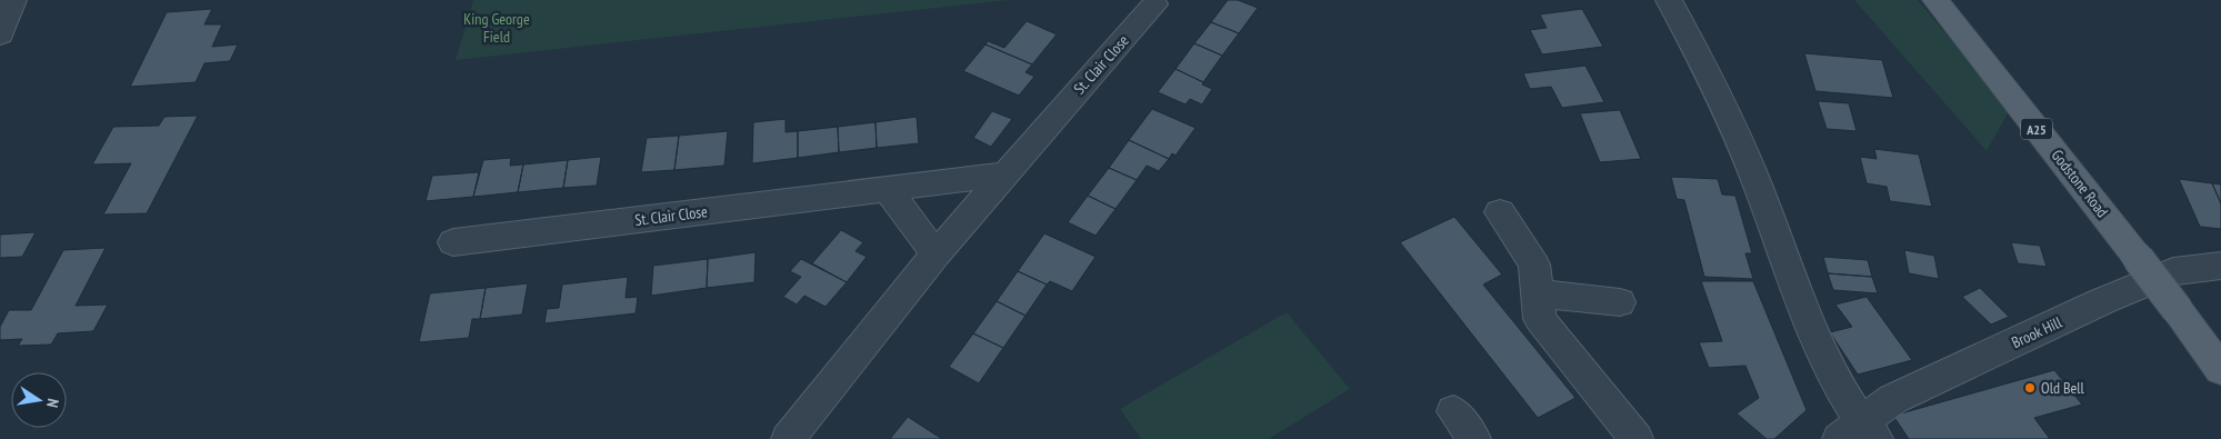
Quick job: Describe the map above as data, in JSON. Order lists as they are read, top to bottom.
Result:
{
  "streets": {
    "main road": ["A25", "Godstone Road"],
    "street": ["St. Clair Close", "Brook Hill"]
  },
  "parks": ["King George Field"],
  "places": ["Old Bell"],
  "north": "right"
}
